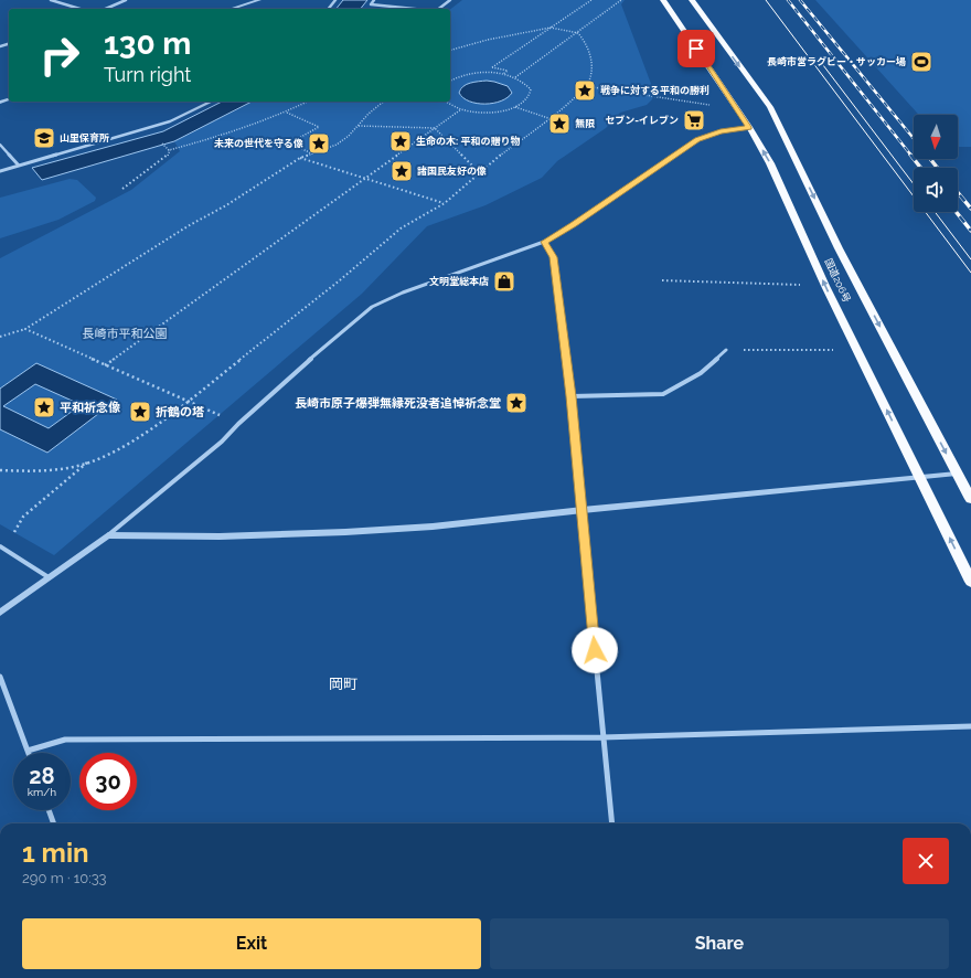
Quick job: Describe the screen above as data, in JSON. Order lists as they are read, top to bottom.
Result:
{
  "streets": {
    "highway": ["国道206号"]
  },
  "districts": ["岡町"],
  "parks": ["長崎市平和公園"],
  "places": {
    "sports": ["長崎市営ラグビー・サッカー場"],
    "place": [
      "戦争に対する平和の勝利",
      "無限",
      "生命の木: 平和の贈り物",
      "未来の世代を守る像",
      "諸国民友好の像",
      "長崎市原子爆弾無縁死没者追悼祈念堂",
      "平和祈念像",
      "折鶴の塔"
    ],
    "supermarket": ["セブン-イレブン"],
    "school or university": ["山里保育所"],
    "shop": ["文明堂総本店"]
  },
  "north": "bottom",
  "page": {
    "turn": ["130 m", "Turn right"],
    "speed": "28 km/h",
    "limit": "30",
    "heading": ["1 min", "290 m · 10:33"],
    "buttons": ["Exit", "Share"]
  }
}
